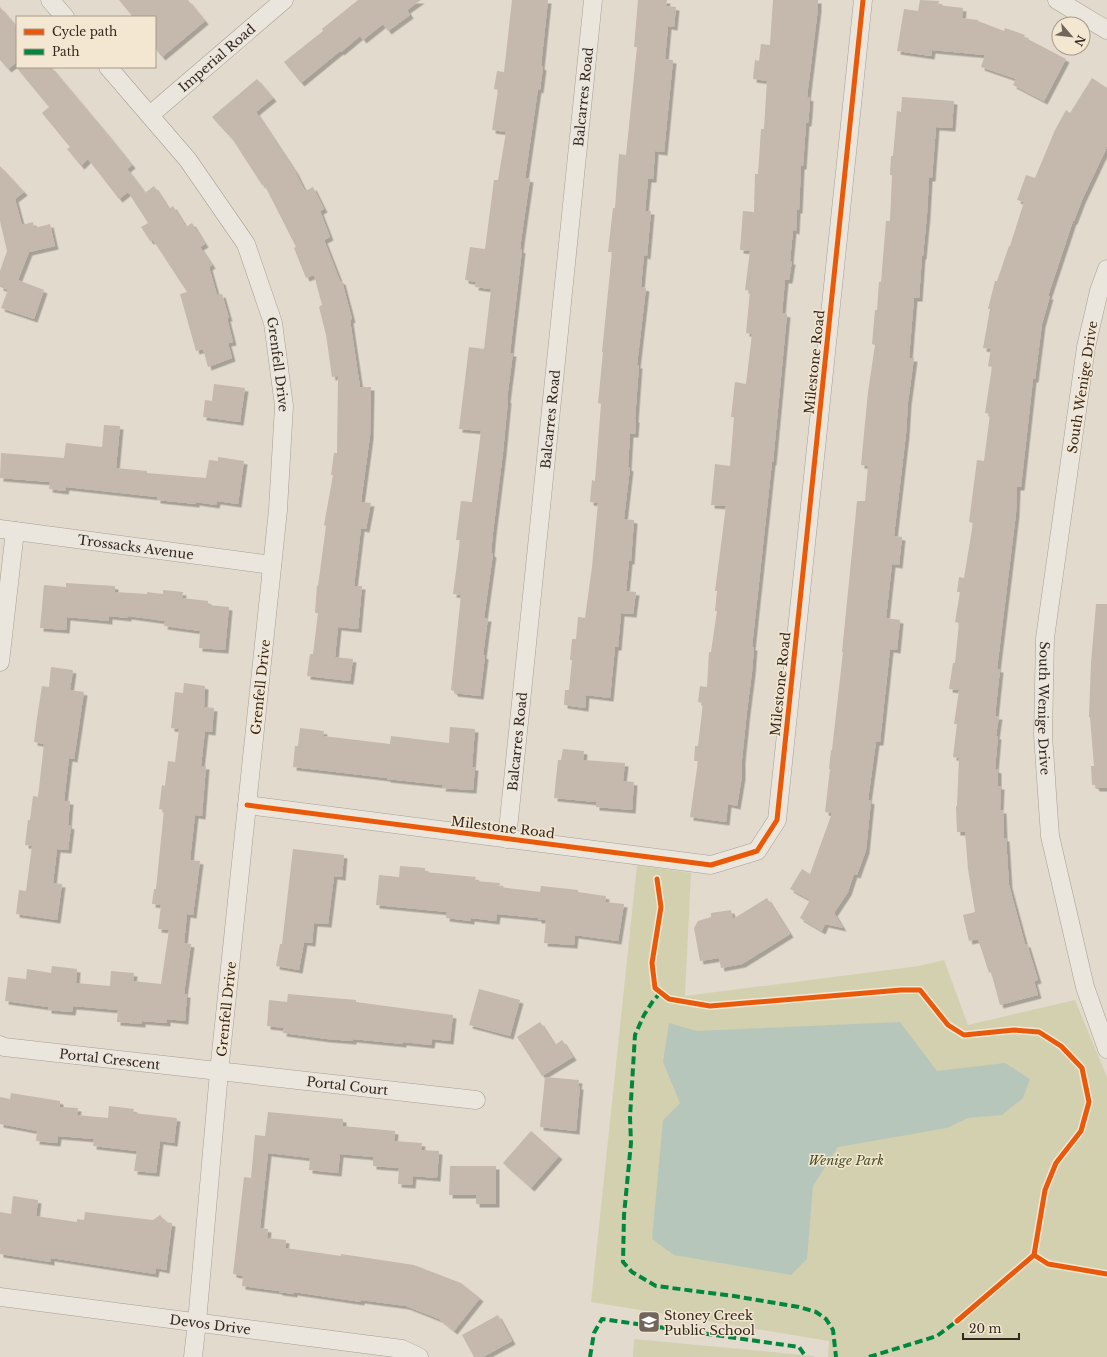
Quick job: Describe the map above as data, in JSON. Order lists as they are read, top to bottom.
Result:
{
  "streets": {
    "street": [
      "Imperial Road",
      "Balcarres Road",
      "Milestone Road",
      "Grenfell Drive",
      "South Wenige Drive",
      "Trossacks Avenue",
      "Portal Crescent",
      "Portal Court",
      "Devos Drive"
    ]
  },
  "crossings": [
    ["Imperial Road", "Grenfell Drive"],
    ["Balcarres Road", "Milestone Road"],
    ["Milestone Road", "Grenfell Drive"],
    ["Grenfell Drive", "Trossacks Avenue"],
    ["Grenfell Drive", "Portal Crescent"],
    ["Grenfell Drive", "Portal Court"],
    ["Grenfell Drive", "Devos Drive"],
    ["Portal Crescent", "Portal Court"]
  ],
  "parks": ["Wenige Park"],
  "places": {
    "school or university": ["Stoney Creek Public School"]
  },
  "legend": ["Cycle path", "Path"],
  "scale_bar": "20 m",
  "north": "bottom right"
}
